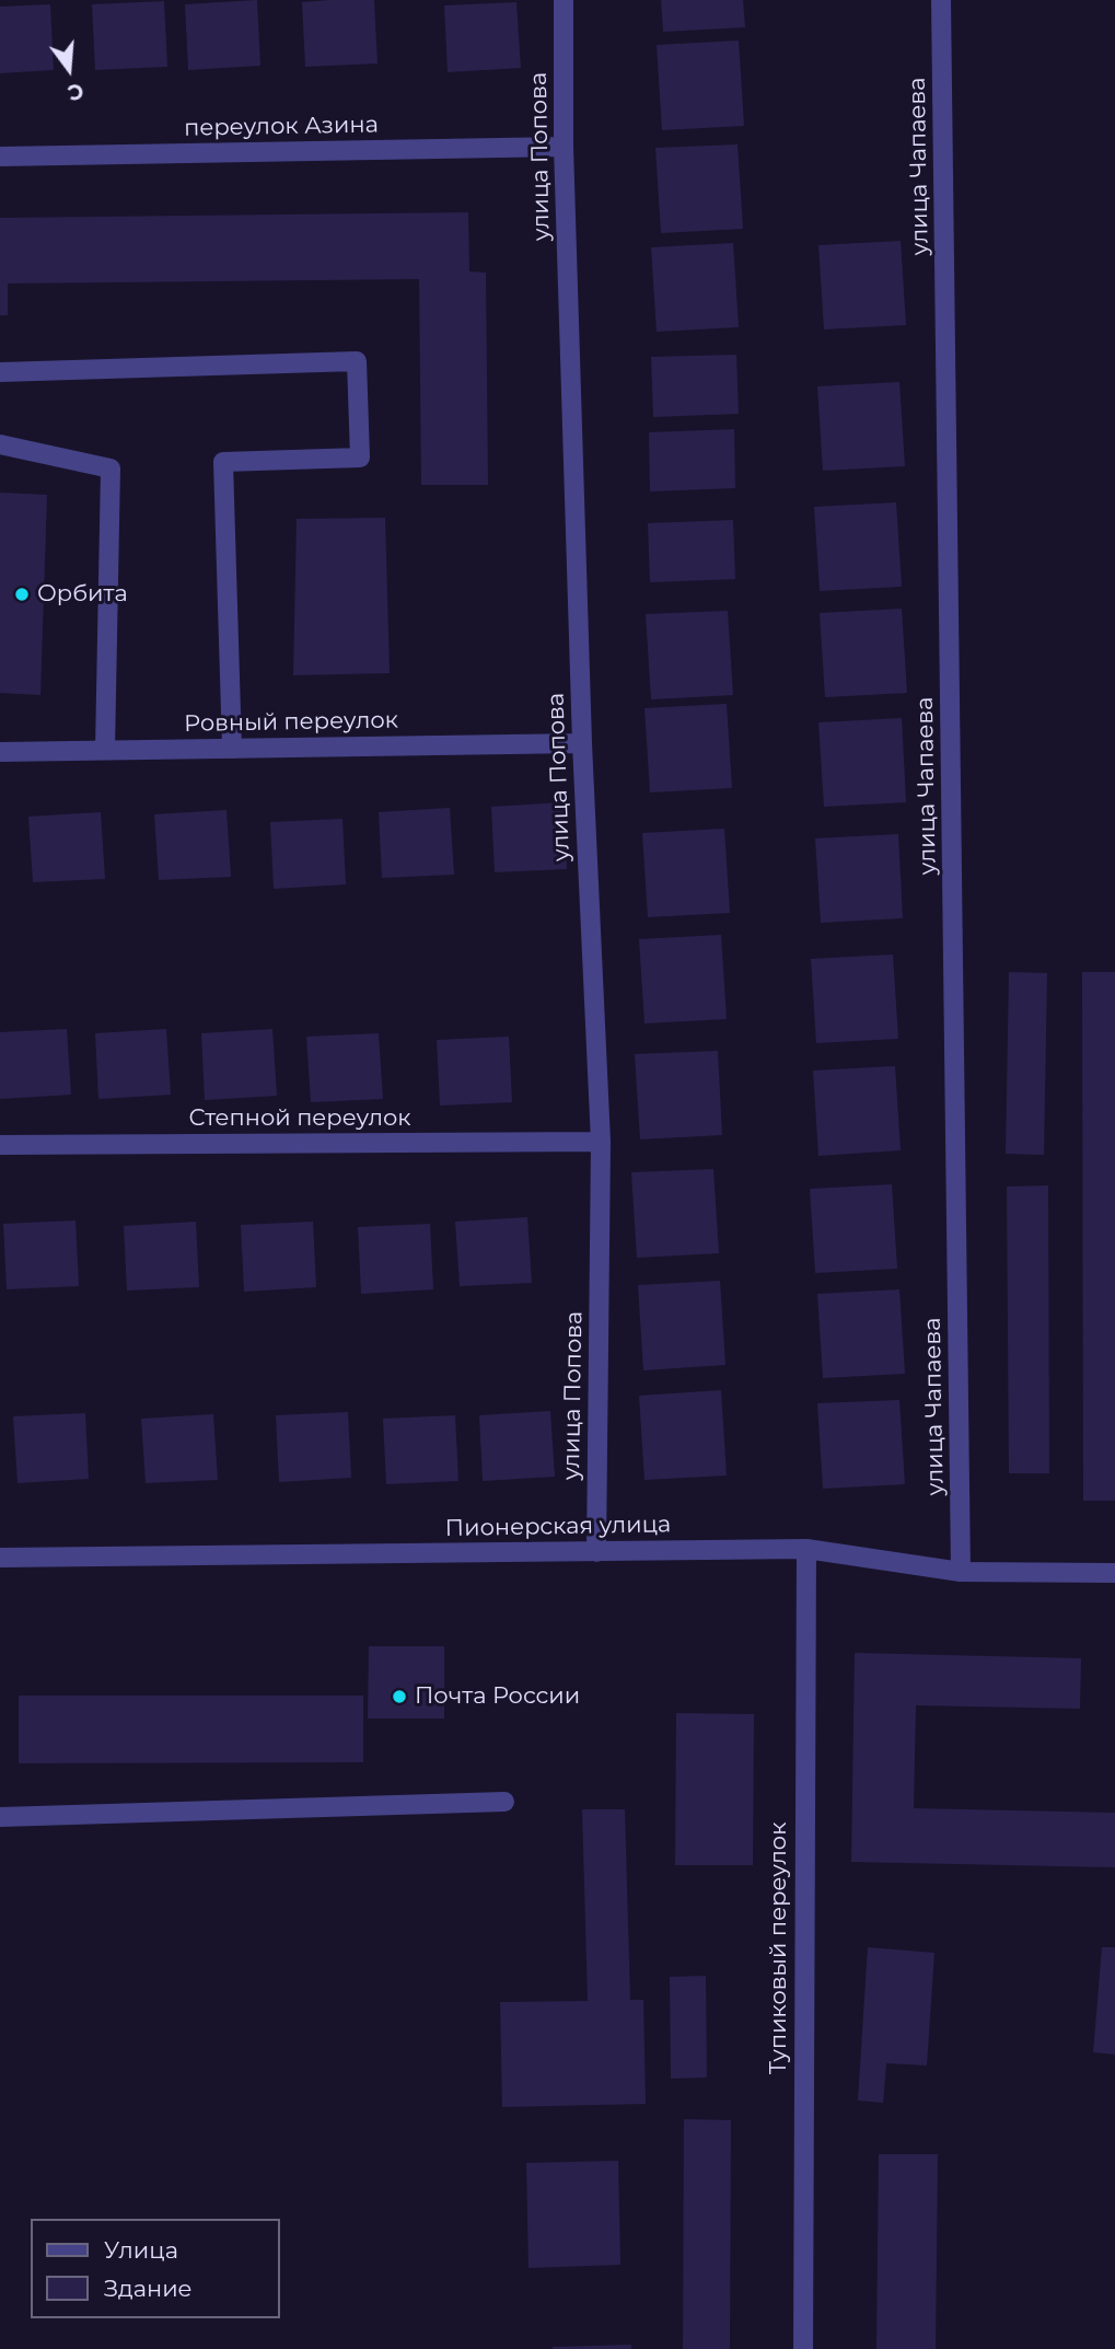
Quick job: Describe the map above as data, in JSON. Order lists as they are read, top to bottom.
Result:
{
  "streets": {
    "street": [
      "переулок Азина",
      "улица Попова",
      "улица Чапаева",
      "Ровный переулок",
      "Степной переулок",
      "Пионерская улица",
      "Тупиковый переулок"
    ]
  },
  "crossings": [
    ["переулок Азина", "улица Попова"],
    ["улица Попова", "Ровный переулок"],
    ["улица Попова", "Степной переулок"],
    ["улица Попова", "Пионерская улица"],
    ["улица Чапаева", "Пионерская улица"],
    ["Пионерская улица", "Тупиковый переулок"]
  ],
  "places": ["Орбита", "Почта России"],
  "legend": ["Улица", "Здание"],
  "north": "bottom"
}
